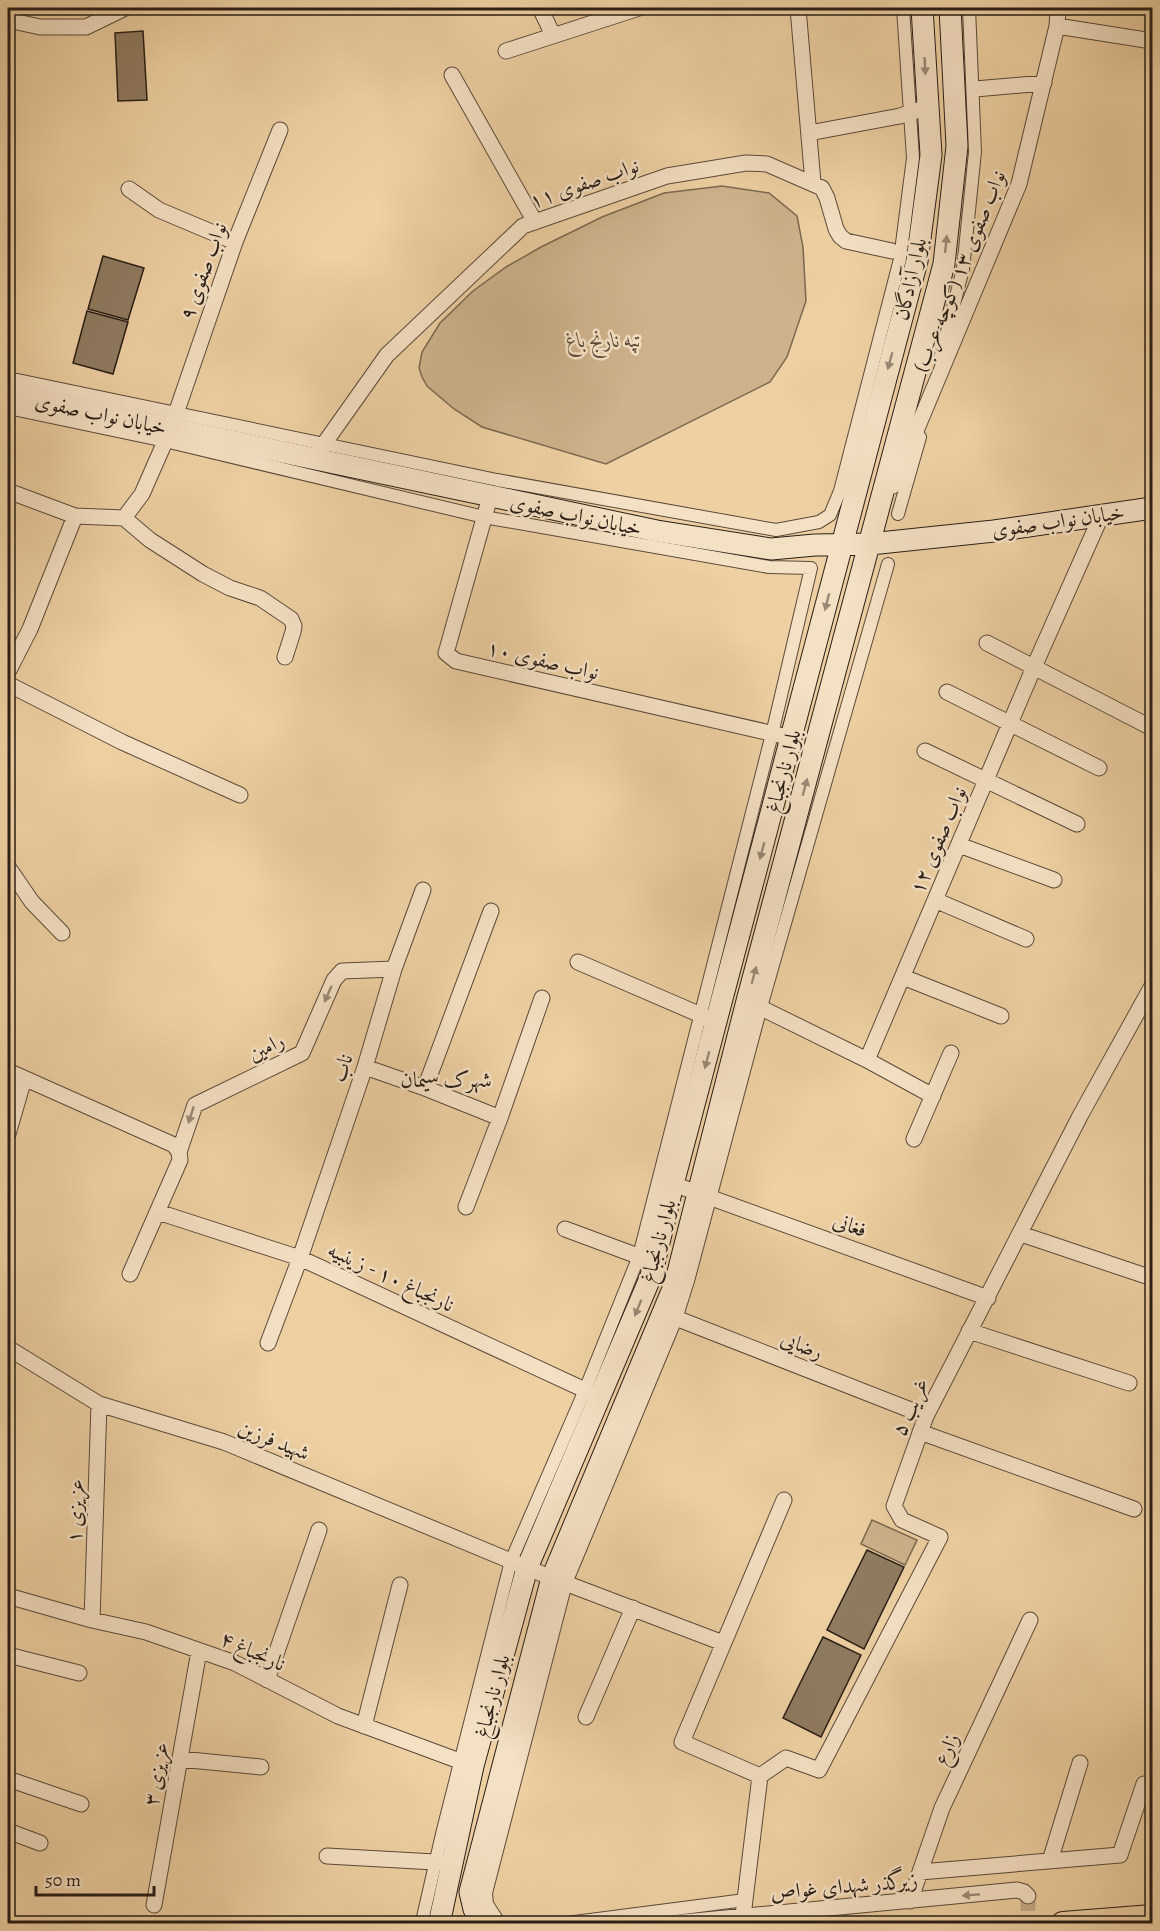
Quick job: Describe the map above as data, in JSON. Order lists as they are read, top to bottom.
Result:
{
  "streets": {
    "main road": ["بلوار آزادگان", "خیابان نواب صفوی", "بلوار نارنجباغ"],
    "street": [
      "نواب صفوی ۱۱",
      "نواب صفوی ۹",
      "نواب صفوی ۱۳ (کوچه عرب)",
      "نواب صفوی ۱۰",
      "نواب صفوی ۱۲",
      "رامین",
      "ناب",
      "فغانی",
      "نارنجباغ ۱۰ - زینبیه",
      "رضایی",
      "غریب ۵",
      "شهید فرزین",
      "عزیزی ۱",
      "نارنجباغ ۴",
      "زارع",
      "عزیزی ۳",
      "زیرگذر شهدای غواص"
    ]
  },
  "crossings": [
    ["نواب صفوی ۱۱", "خیابان نواب صفوی"],
    ["نواب صفوی ۹", "خیابان نواب صفوی"],
    ["نواب صفوی ۱۳ (کوچه عرب)", "بلوار آزادگان"],
    ["بلوار آزادگان", "خیابان نواب صفوی"],
    ["بلوار آزادگان", "بلوار نارنجباغ"],
    ["خیابان نواب صفوی", "نواب صفوی ۱۰"],
    ["خیابان نواب صفوی", "بلوار نارنجباغ"],
    ["خیابان نواب صفوی", "نواب صفوی ۱۲"],
    ["نواب صفوی ۱۰", "بلوار نارنجباغ"],
    ["بلوار نارنجباغ", "فغانی"],
    ["بلوار نارنجباغ", "نارنجباغ ۱۰ - زینبیه"],
    ["بلوار نارنجباغ", "رضایی"],
    ["بلوار نارنجباغ", "شهید فرزین"],
    ["بلوار نارنجباغ", "نارنجباغ ۴"],
    ["رامین", "ناب"],
    ["ناب", "نارنجباغ ۱۰ - زینبیه"],
    ["فغانی", "غریب ۵"],
    ["رضایی", "غریب ۵"],
    ["شهید فرزین", "عزیزی ۱"],
    ["عزیزی ۱", "نارنجباغ ۴"],
    ["نارنجباغ ۴", "عزیزی ۳"],
    ["زارع", "زیرگذر شهدای غواص"]
  ],
  "one_way": ["رامین"],
  "districts": ["شهرک سیمان"],
  "parks": ["تپه نارنج باغ"],
  "scale_bar": "50 m"
}
